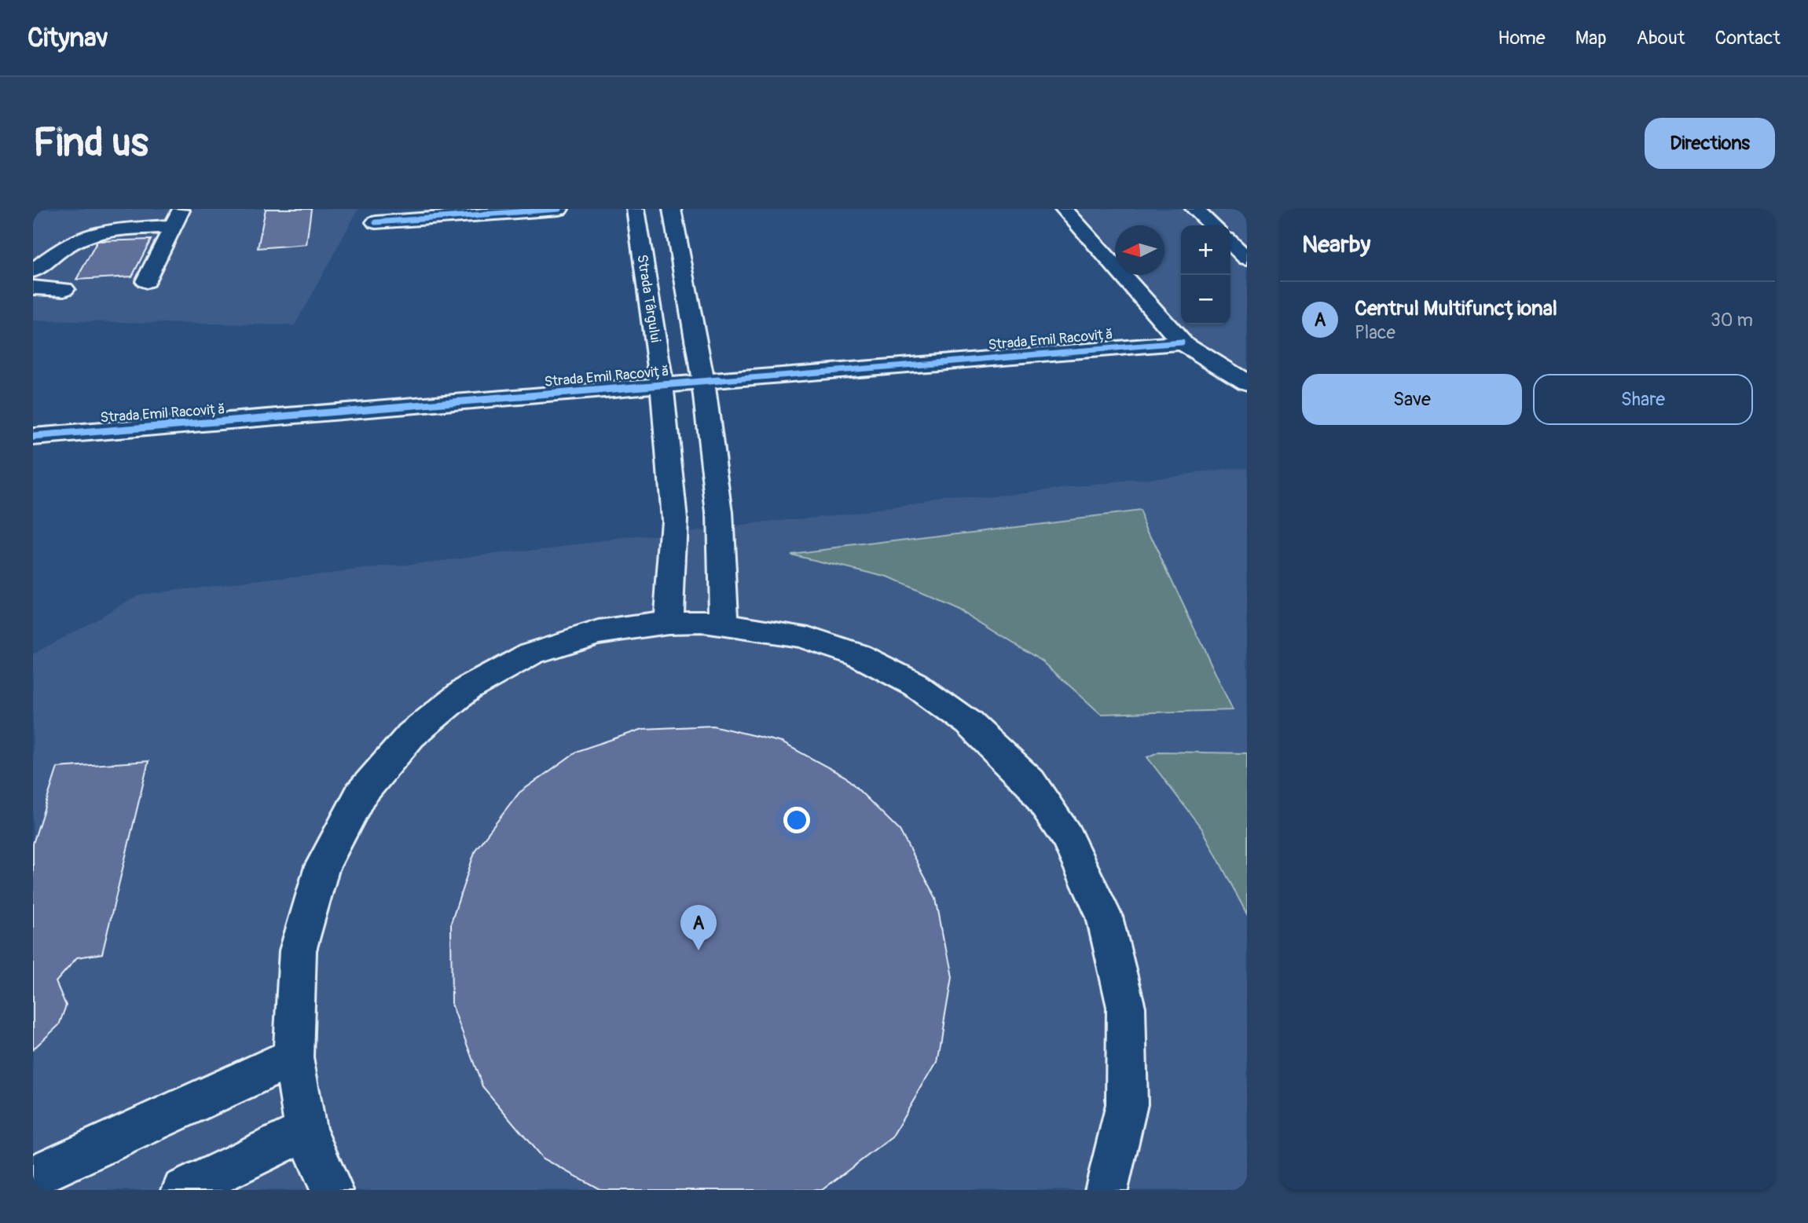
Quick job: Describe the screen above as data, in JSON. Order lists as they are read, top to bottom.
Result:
{
  "streets": {
    "street": ["Strada Târgului", "Strada Emil Racoviță"]
  },
  "crossings": [
    ["Strada Târgului", "Strada Emil Racoviță"]
  ],
  "north": "left",
  "page": {
    "header": "Citynav",
    "nav": [
      "Home",
      "Map",
      "About",
      "Contact"
    ],
    "buttons": [
      "Directions",
      ["Save", "Share"]
    ],
    "title": "Find us",
    "heading": "Nearby",
    "map_buttons": ["+", "−"],
    "list": [
      {
        "mark": "A",
        "name": "Centrul Multifuncțional",
        "note": "Place",
        "value": "30 m"
      }
    ],
    "pins": "A"
  }
}
